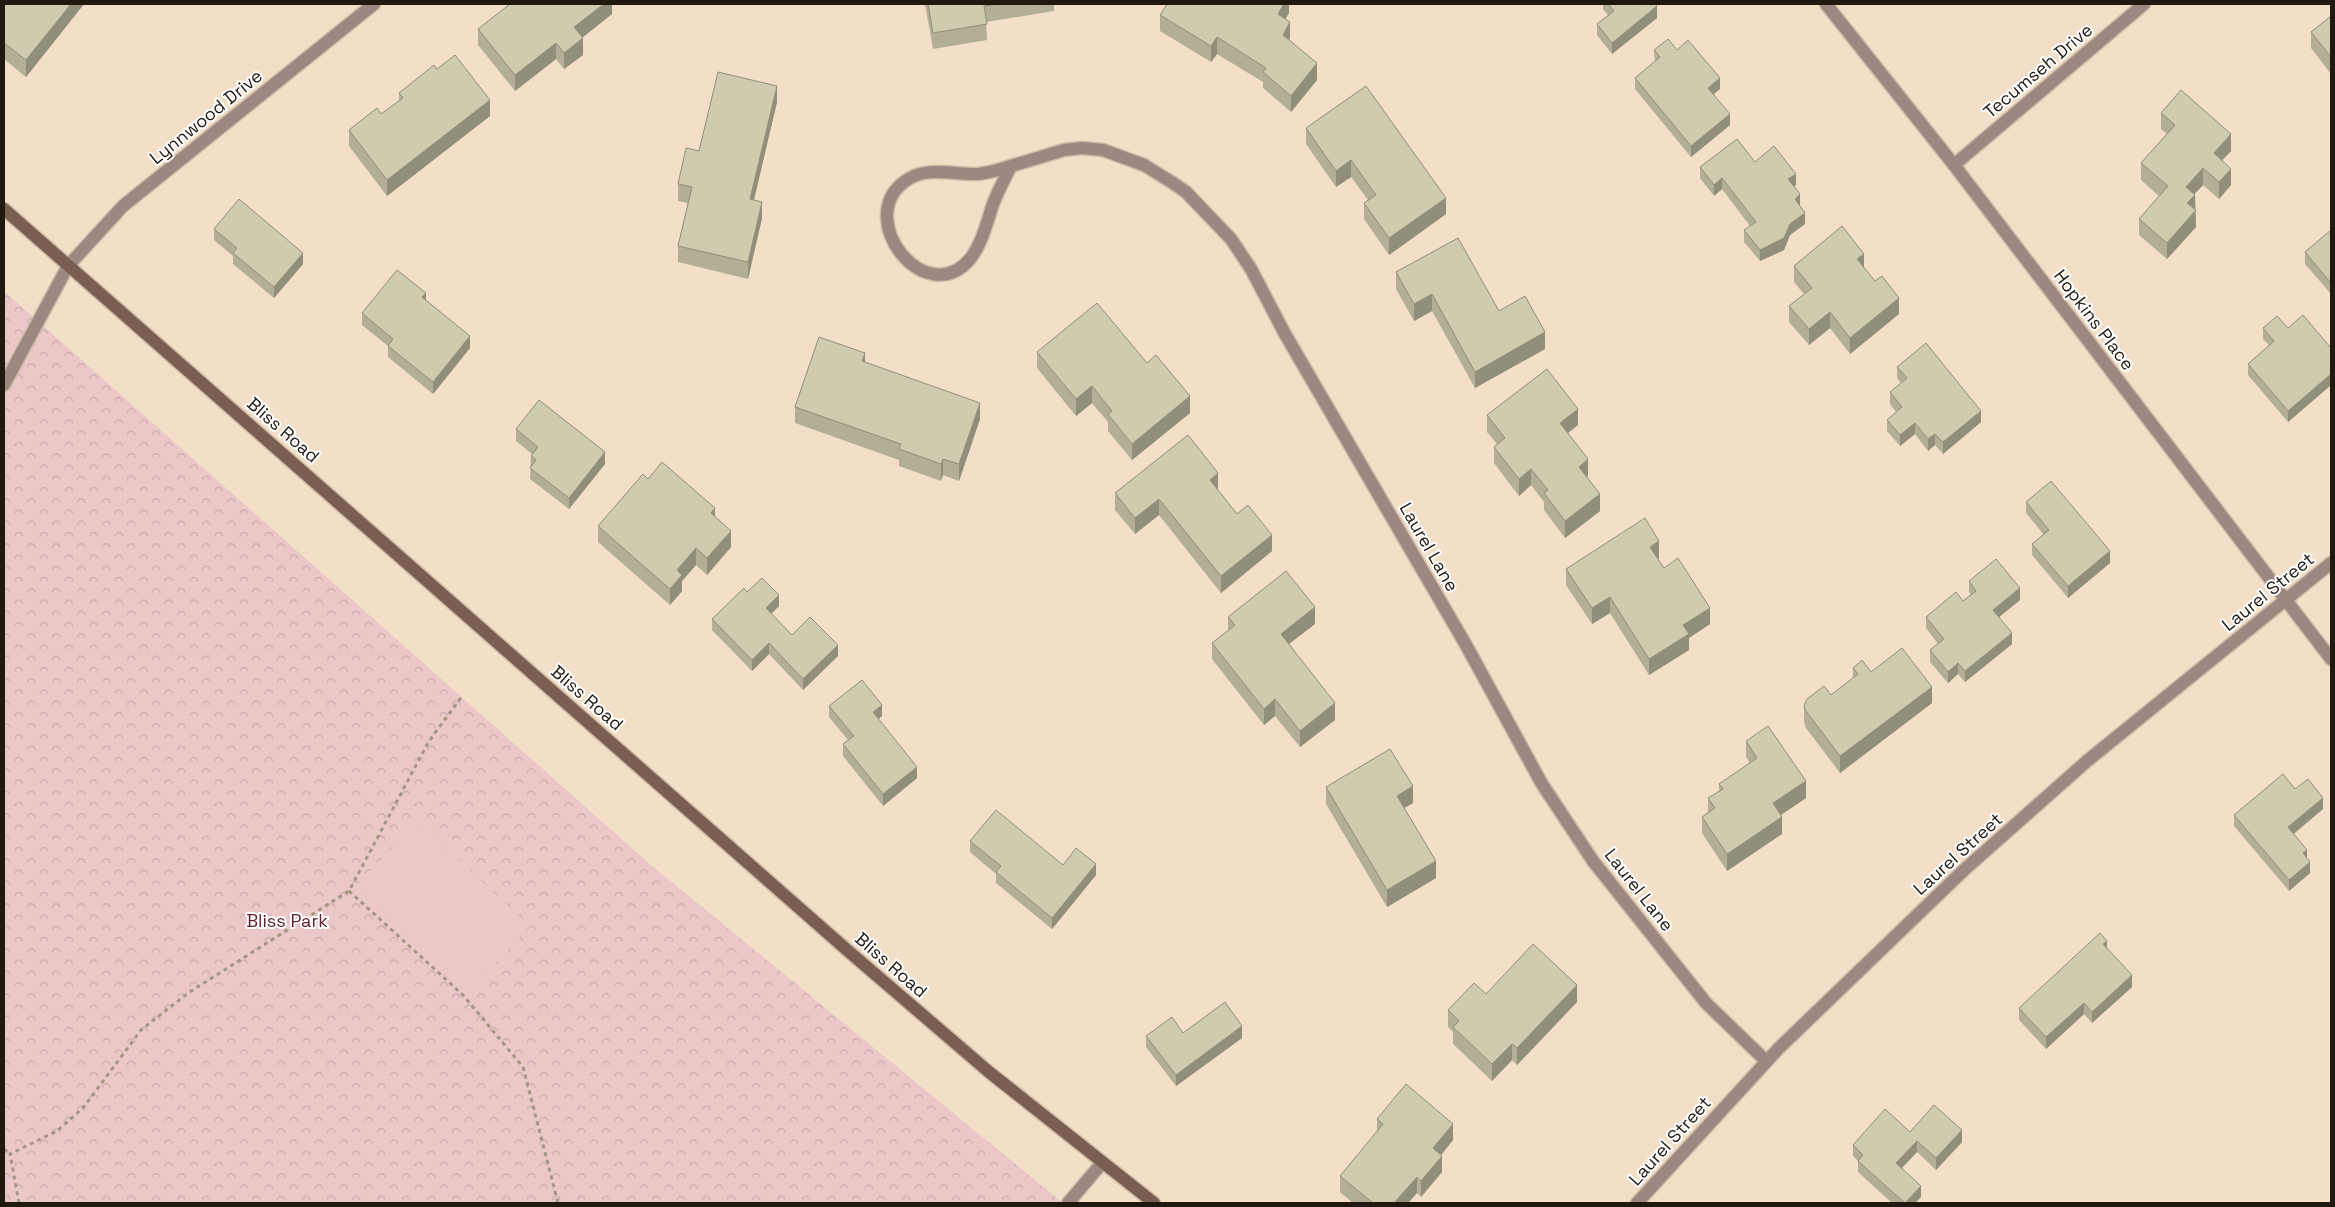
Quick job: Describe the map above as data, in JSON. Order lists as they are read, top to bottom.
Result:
{
  "streets": {
    "main road": ["Bliss Road"],
    "street": [
      "Tecumseh Drive",
      "Lynnwood Drive",
      "Hopkins Place",
      "Laurel Lane",
      "Laurel Street"
    ]
  },
  "crossings": [
    ["Tecumseh Drive", "Hopkins Place"],
    ["Lynnwood Drive", "Bliss Road"],
    ["Hopkins Place", "Laurel Street"],
    ["Laurel Lane", "Laurel Street"]
  ],
  "parks": ["Bliss Park"]
}
